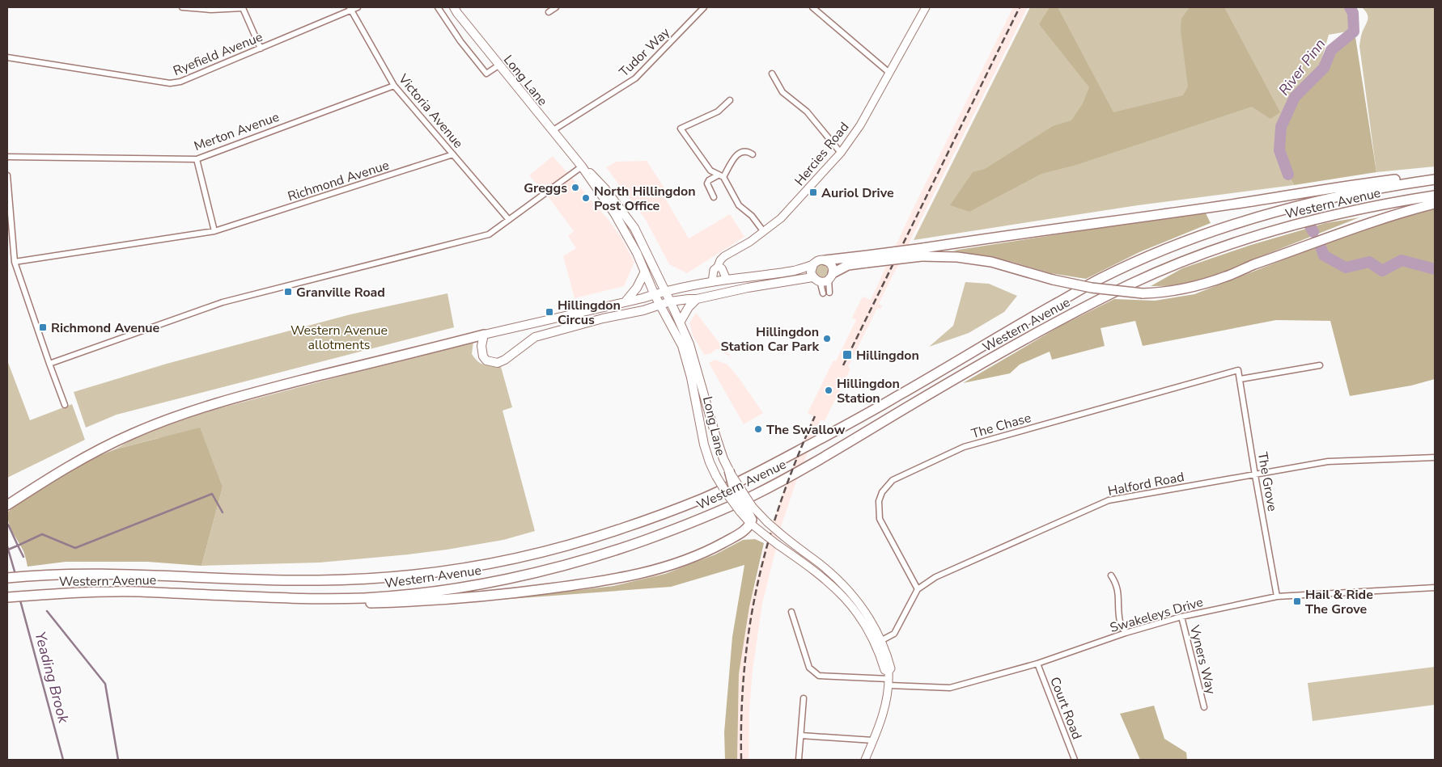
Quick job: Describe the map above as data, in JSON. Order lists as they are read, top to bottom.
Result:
{
  "streets": {
    "highway": ["Western Avenue"],
    "main road": ["Long Lane", "Hercies Road"],
    "street": [
      "Tudor Way",
      "Ryefield Avenue",
      "Victoria Avenue",
      "Merton Avenue",
      "Richmond Avenue",
      "The Chase",
      "The Grove",
      "Halford Road",
      "Swakeleys Drive",
      "Vyners Way",
      "Court Road"
    ]
  },
  "crossings": [
    ["Tudor Way", "Long Lane"],
    ["Ryefield Avenue", "Victoria Avenue"],
    ["Long Lane", "Halford Road"],
    ["Long Lane", "Swakeleys Drive"],
    ["Victoria Avenue", "Merton Avenue"],
    ["Victoria Avenue", "Richmond Avenue"],
    ["The Chase", "The Grove"],
    ["The Chase", "Halford Road"],
    ["The Grove", "Halford Road"],
    ["The Grove", "Swakeleys Drive"],
    ["Swakeleys Drive", "Vyners Way"],
    ["Swakeleys Drive", "Court Road"]
  ],
  "water": ["River Pinn", "Yeading Brook"],
  "parks": ["Western Avenue allotments"],
  "places": {
    "other": [
      "Greggs",
      "North Hillingdon Post Office",
      "Hillingdon Station Car Park",
      "Hillingdon Station",
      "The Swallow"
    ],
    "transit": [
      "Auriol Drive",
      "Granville Road",
      "Hillingdon Circus",
      "Richmond Avenue",
      "Hillingdon",
      "Hail & Ride The Grove"
    ]
  }
}
